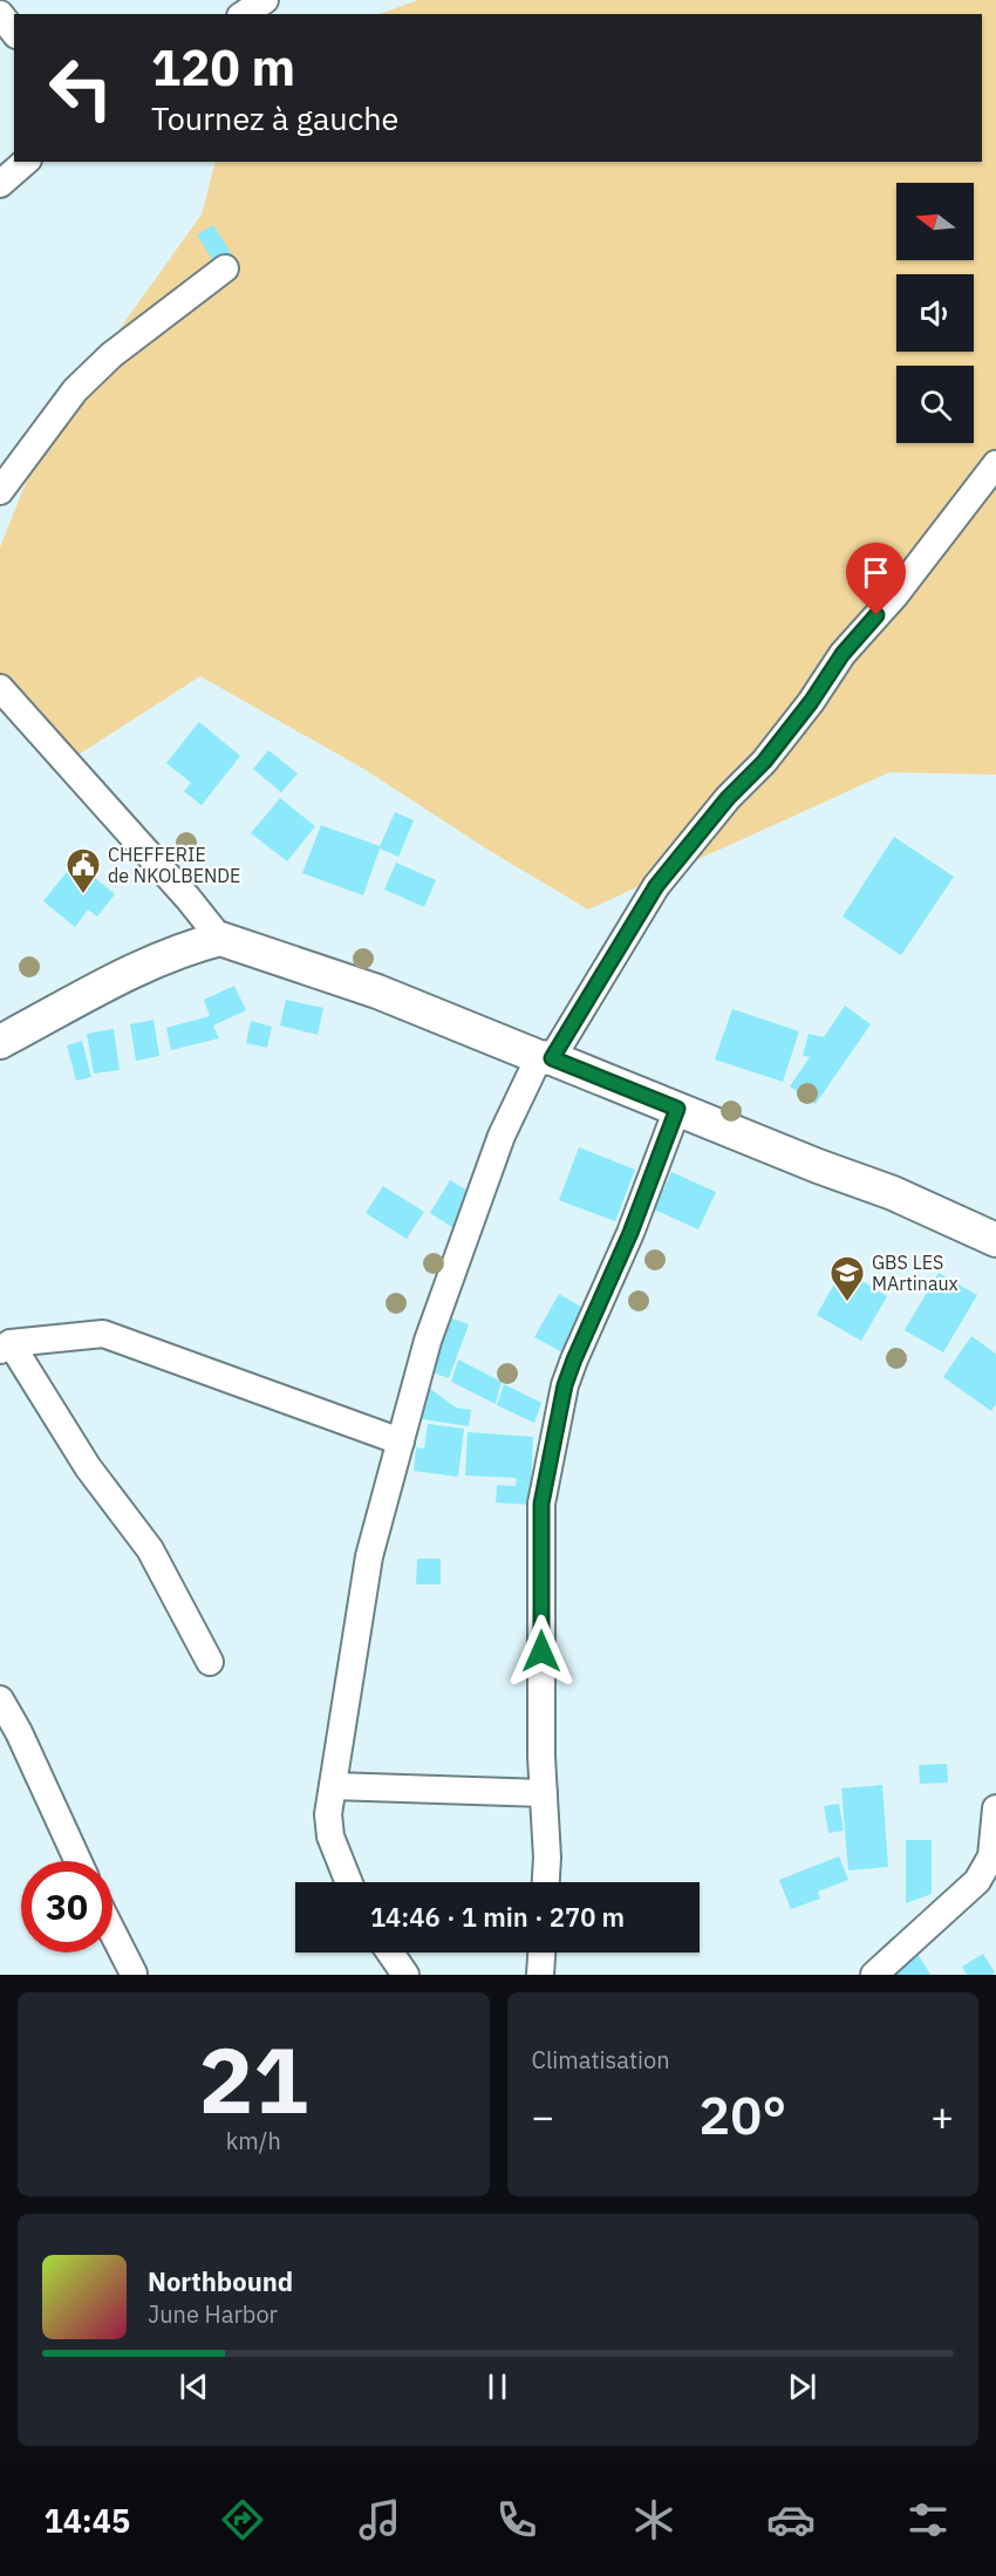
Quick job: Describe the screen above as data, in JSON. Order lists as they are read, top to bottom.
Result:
{
  "places": {
    "public building": ["CHEFFERIE de NKOLBENDE"],
    "school or university": ["GBS LES MArtinaux"]
  },
  "north": "left",
  "page": {
    "turn": ["120 m", "Tournez à gauche"],
    "limit": "30",
    "trip": "14:46 · 1 min · 270 m",
    "tile": [
      ["21", "km/h"],
      "Climatisation"
    ],
    "heat": ["−", "20°", "+"],
    "song": ["Northbound", "June Harbor"],
    "tabs": "14:45"
  }
}
